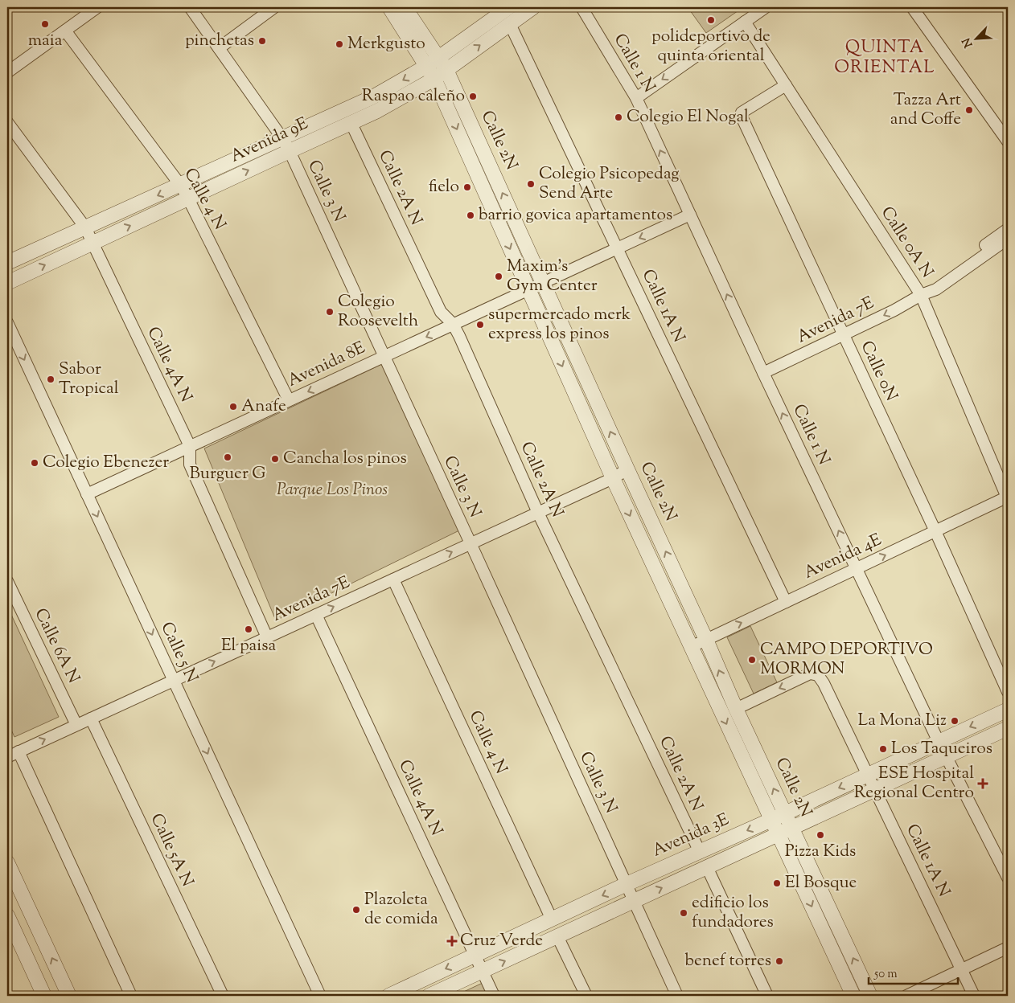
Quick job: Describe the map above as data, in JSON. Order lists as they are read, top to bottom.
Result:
{
  "streets": {
    "street": [
      "Calle 1 N",
      "Avenida 9E",
      "Calle 2N",
      "Calle 2A N",
      "Calle 3 N",
      "Calle 4 N",
      "Calle 0A N",
      "Calle 1A N",
      "Avenida 7E",
      "Calle 4A N",
      "Avenida 8E",
      "Calle 0N",
      "Avenida 4E",
      "Calle 6A N",
      "Calle 5 N",
      "Avenida 3E",
      "Calle 5A N"
    ]
  },
  "crossings": [
    ["Calle 1 N", "Avenida 7E"],
    ["Calle 1 N", "Avenida 8E"],
    ["Calle 1 N", "Avenida 4E"],
    ["Calle 1 N", "Avenida 3E"],
    ["Avenida 9E", "Calle 2N"],
    ["Avenida 9E", "Calle 2A N"],
    ["Avenida 9E", "Calle 3 N"],
    ["Avenida 9E", "Calle 4 N"],
    ["Avenida 9E", "Calle 1A N"],
    ["Avenida 9E", "Calle 4A N"],
    ["Calle 2N", "Calle 1A N"],
    ["Calle 2N", "Avenida 7E"],
    ["Calle 2N", "Avenida 8E"],
    ["Calle 2N", "Avenida 4E"],
    ["Calle 2N", "Avenida 3E"],
    ["Calle 2A N", "Avenida 7E"],
    ["Calle 2A N", "Avenida 8E"],
    ["Calle 2A N", "Avenida 3E"],
    ["Calle 3 N", "Avenida 7E"],
    ["Calle 3 N", "Avenida 8E"],
    ["Calle 3 N", "Avenida 3E"],
    ["Calle 4 N", "Avenida 7E"],
    ["Calle 4 N", "Avenida 8E"],
    ["Calle 4 N", "Avenida 3E"],
    ["Calle 0A N", "Avenida 7E"],
    ["Calle 0A N", "Calle 0N"],
    ["Calle 0A N", "Avenida 4E"],
    ["Calle 1A N", "Avenida 8E"],
    ["Calle 1A N", "Avenida 4E"],
    ["Calle 1A N", "Avenida 3E"],
    ["Avenida 7E", "Calle 4A N"],
    ["Avenida 7E", "Calle 0N"],
    ["Avenida 7E", "Calle 6A N"],
    ["Avenida 7E", "Calle 5 N"],
    ["Avenida 7E", "Calle 5A N"],
    ["Calle 4A N", "Avenida 8E"],
    ["Calle 4A N", "Avenida 3E"],
    ["Avenida 8E", "Calle 5 N"],
    ["Calle 0N", "Avenida 4E"]
  ],
  "one_way": [
    "Calle 1 N",
    "Avenida 8E",
    "Avenida 4E",
    "Calle 5 N"
  ],
  "districts": ["QUINTA ORIENTAL"],
  "parks": ["Parque Los Pinos"],
  "places": {
    "other": [
      "polideportivo de quinta oriental",
      "maia",
      "pinchetas",
      "Merkgusto",
      "Raspao caleño",
      "Tazza Art and Coffe",
      "Colegio El Nogal",
      "Colegio Psicopedag Send Arte",
      "fielo",
      "barrio govica apartamentos",
      "Maxim's Gym Center",
      "Colegio Roosevelth",
      "supermercado merk express los pinos",
      "Sabor Tropical",
      "Anafe",
      "Burguer G",
      "Cancha los pinos",
      "Colegio Ebenezer",
      "El paisa",
      "CAMPO DEPORTIVO MORMON",
      "La Mona Liz",
      "Los Taqueiros",
      "Pizza Kids",
      "El Bosque",
      "Plazoleta de comida",
      "edificio los fundadores",
      "benef torres"
    ],
    "health": ["ESE Hospital Regional Centro", "Cruz Verde"]
  },
  "scale_bar": "50 m",
  "north": "bottom left"
}
